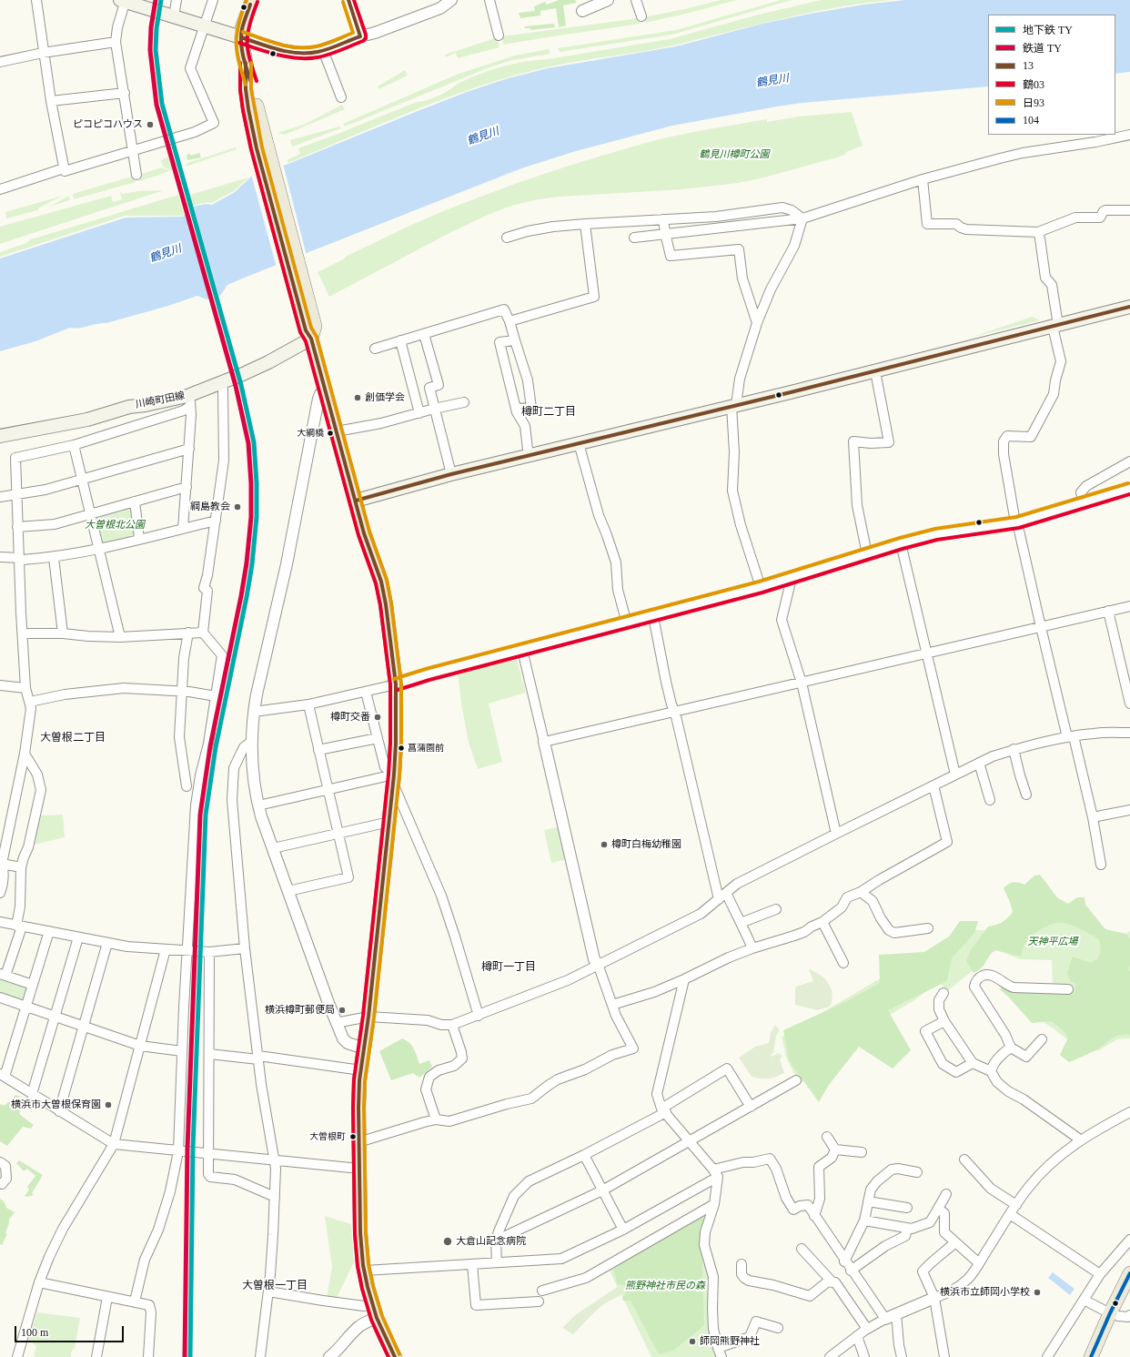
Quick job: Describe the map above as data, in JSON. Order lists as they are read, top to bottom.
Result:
{
  "streets": {
    "main road": ["川崎町田線"]
  },
  "districts": [
    "樽町二丁目",
    "大曽根二丁目",
    "樽町一丁目",
    "大曽根一丁目"
  ],
  "water": ["鶴見川"],
  "parks": [
    "鶴見川樽町公園",
    "大曽根北公園",
    "天神平広場",
    "熊野神社市民の森"
  ],
  "places": [
    "ピコピコハウス",
    "創価学会",
    "大綱橋",
    "綱島教会",
    "樽町交番",
    "菖蒲園前",
    "樽町白梅幼稚園",
    "横浜樽町郵便局",
    "横浜市大曽根保育園",
    "大曽根町",
    "大倉山記念病院",
    "横浜市立師岡小学校",
    "師岡熊野神社"
  ],
  "lines": [
    "metro line TY",
    "rail line TY",
    "transit line 13",
    "transit line 鶴03",
    "transit line 日93",
    "transit line 104"
  ],
  "legend": [
    "地下鉄 TY",
    "鉄道 TY",
    "13",
    "鶴03",
    "日93",
    "104"
  ],
  "scale_bar": "100 m"
}
